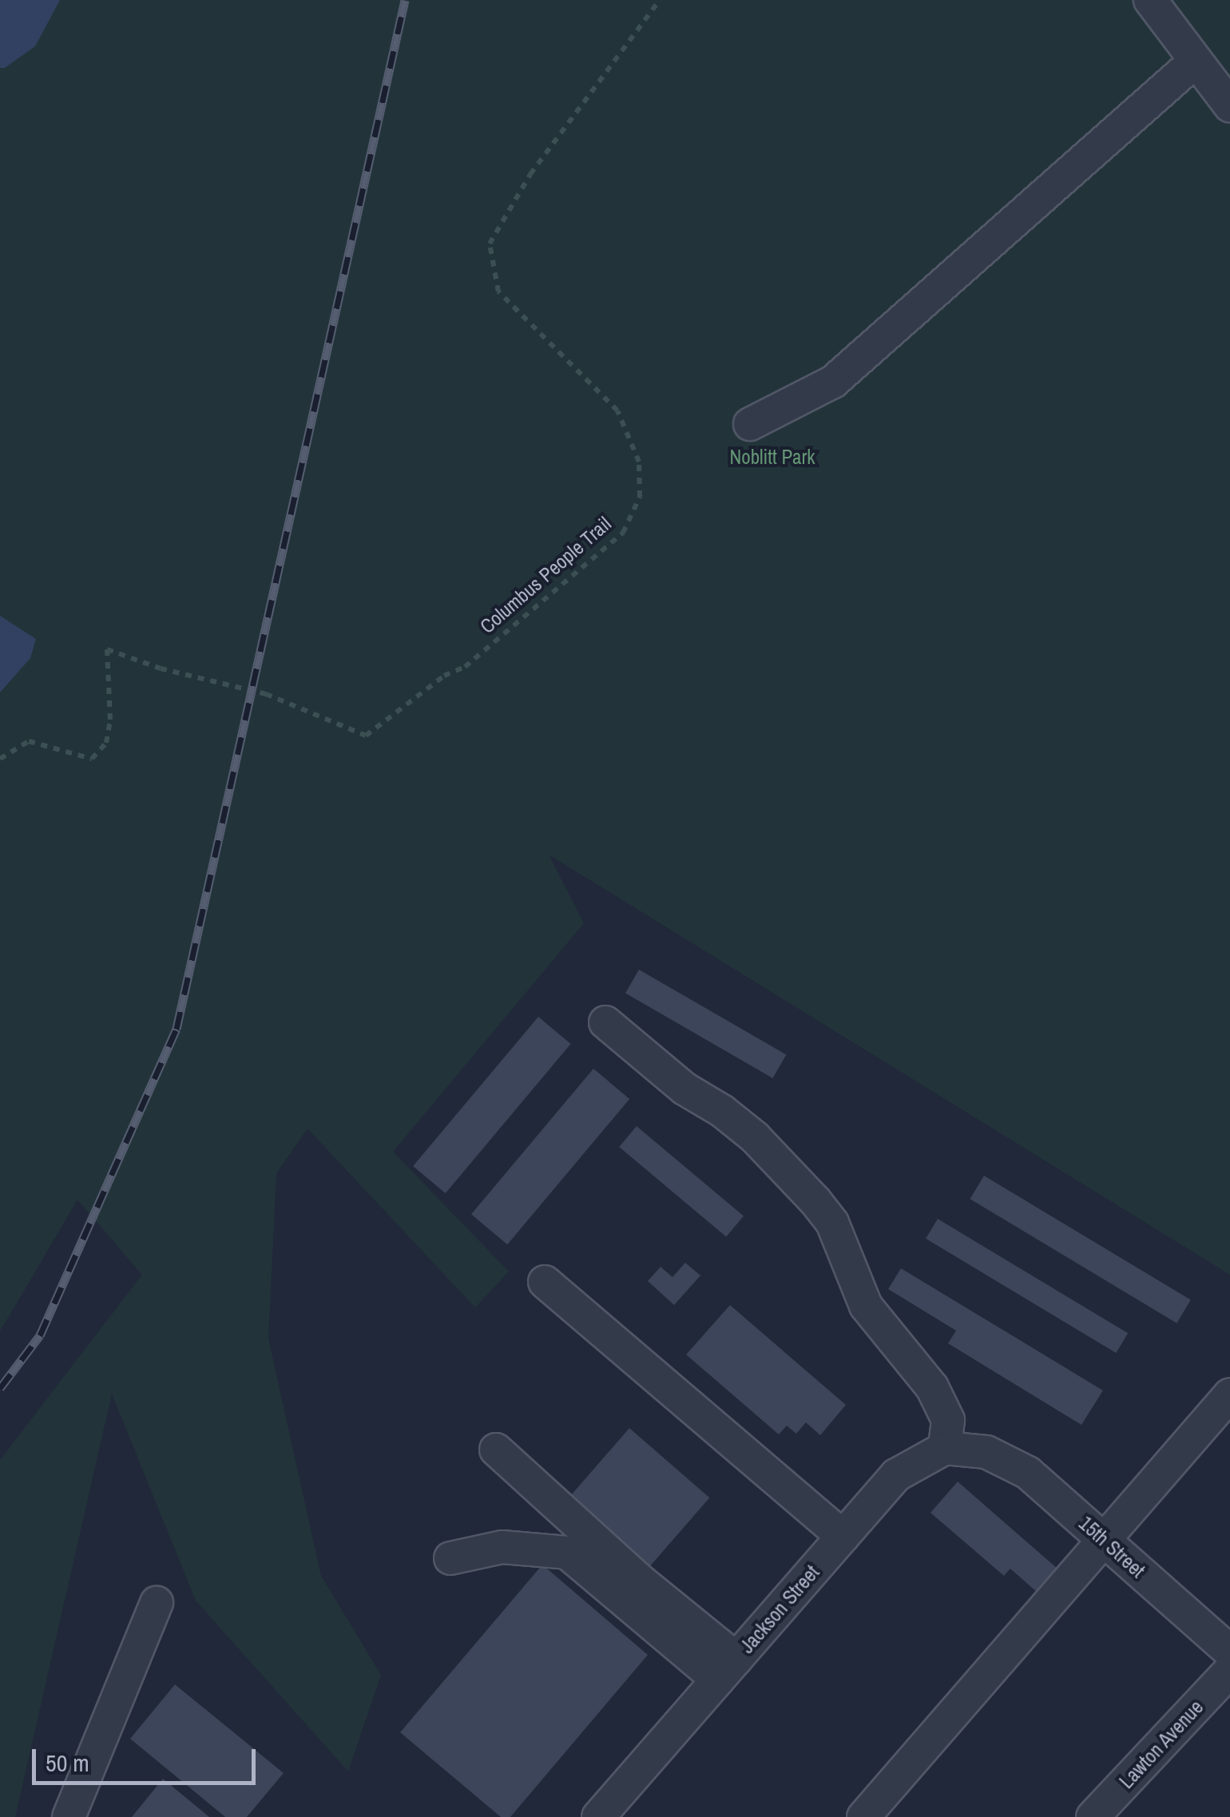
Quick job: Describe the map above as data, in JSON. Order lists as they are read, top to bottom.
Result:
{
  "streets": {
    "street": ["15th Street", "Jackson Street", "Lawton Avenue"],
    "path": ["Columbus People Trail"]
  },
  "crossings": [
    ["15th Street", "Jackson Street"]
  ],
  "parks": ["Noblitt Park"],
  "scale_bar": "50 m"
}
